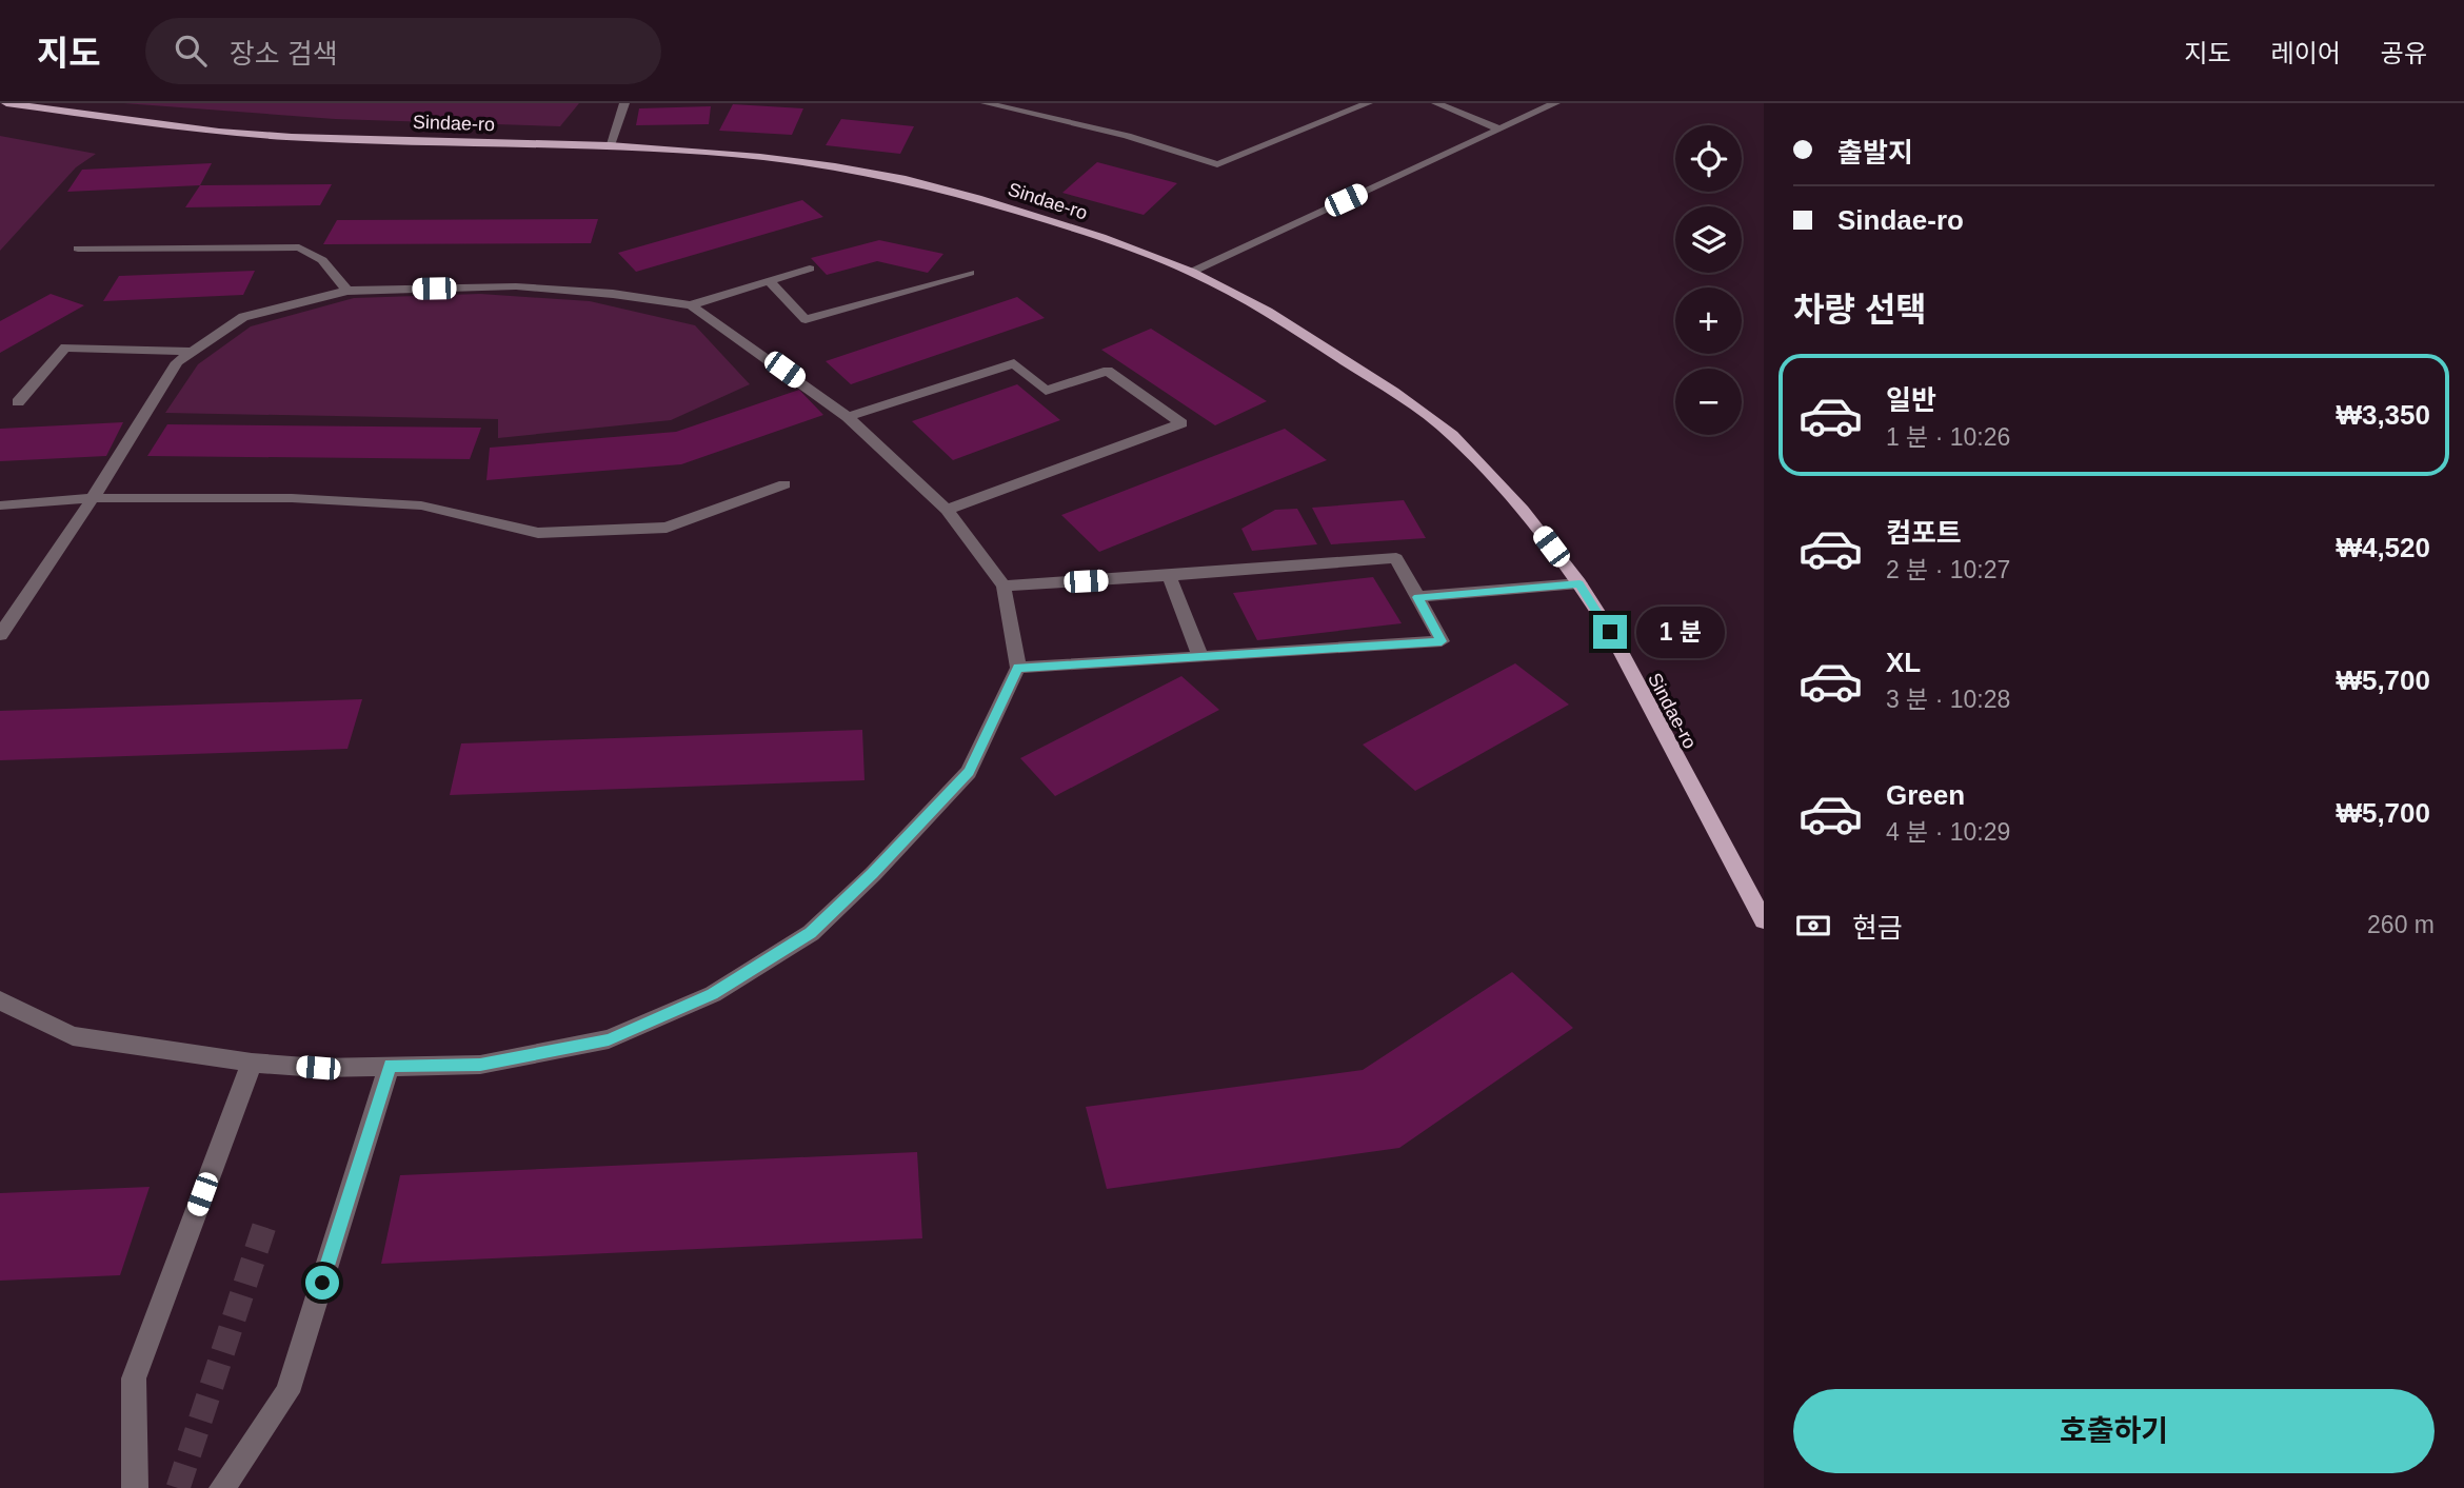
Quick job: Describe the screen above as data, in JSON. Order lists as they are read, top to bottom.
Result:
{
  "streets": {
    "main road": ["Sindae-ro"]
  },
  "page": {
    "header": "지도",
    "search": "장소 검색",
    "nav": ["지도", "레이어", "공유"],
    "banner": ["출발지", "Sindae-ro"],
    "map_buttons": ["+", "−"],
    "heading": "차량 선택",
    "list": [
      {
        "name": "일반",
        "note": "1 분 · 10:26",
        "value": "₩3,350"
      },
      {
        "name": "컴포트",
        "note": "2 분 · 10:27",
        "value": "₩4,520"
      },
      {
        "name": "XL",
        "note": "3 분 · 10:28",
        "value": "₩5,700"
      },
      {
        "name": "Green",
        "note": "4 분 · 10:29",
        "value": "₩5,700"
      }
    ],
    "bubble": "1 분",
    "pay": ["현금", "260 m"],
    "buttons": "호출하기"
  }
}
